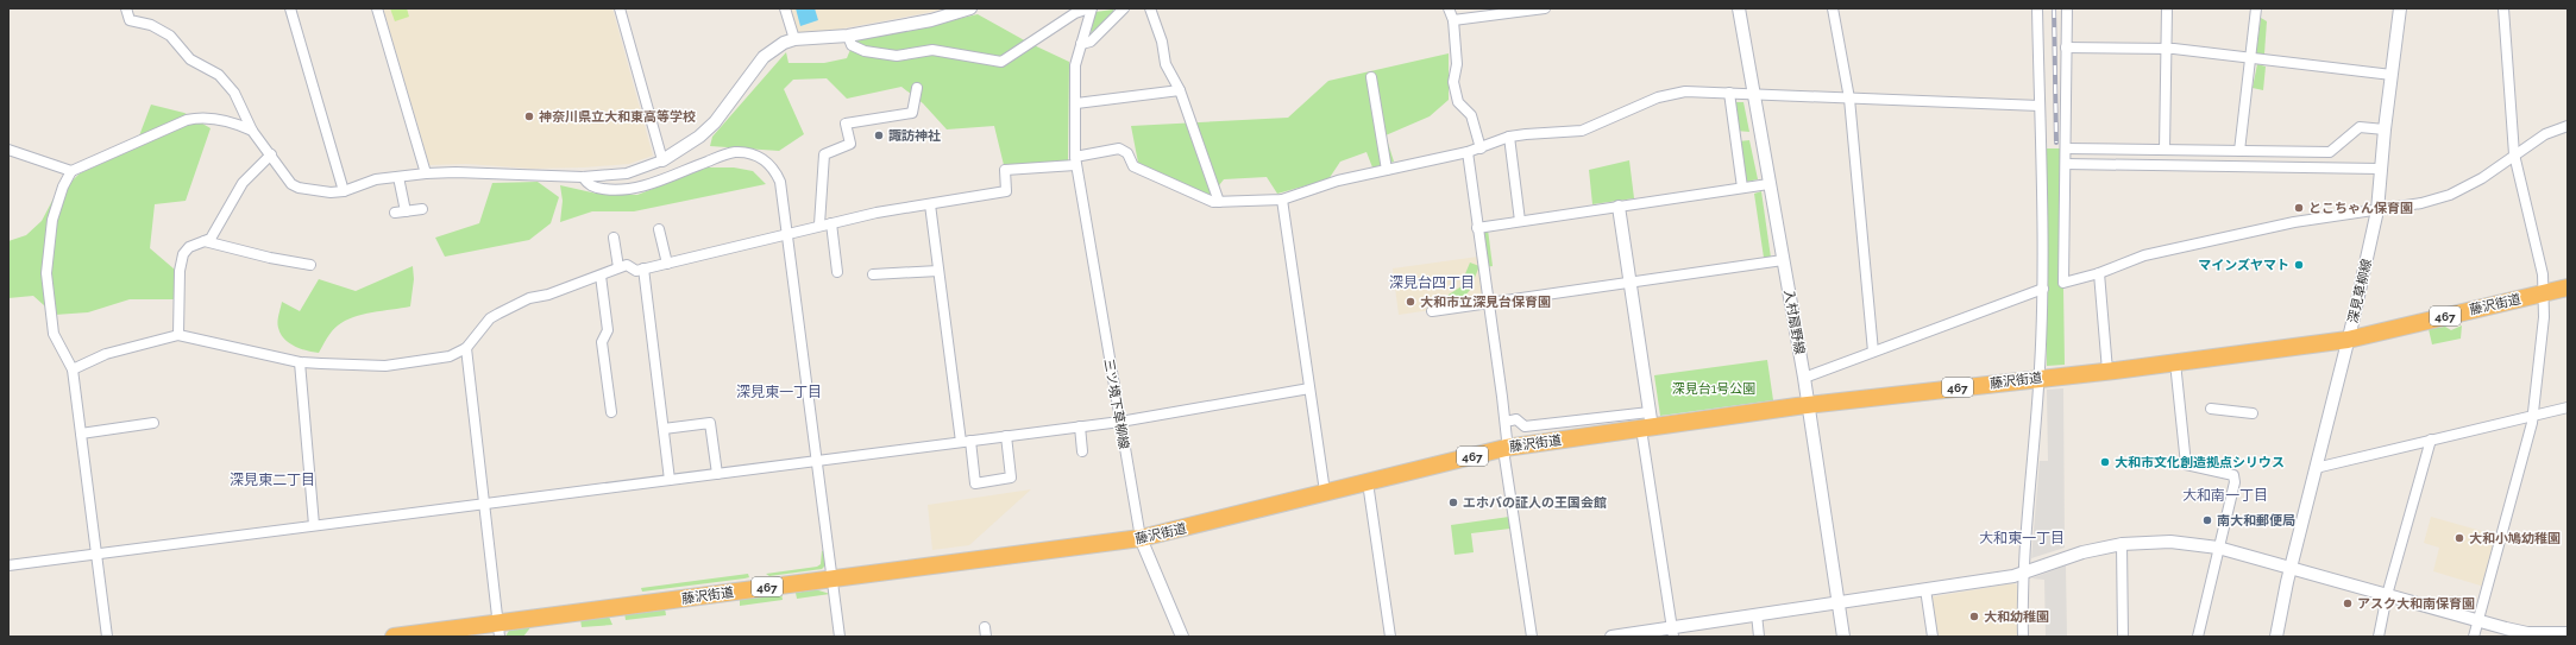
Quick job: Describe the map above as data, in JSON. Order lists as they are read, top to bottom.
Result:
{
  "streets": {
    "highway": ["藤沢街道", "467"],
    "street": ["深見草柳線", "入村扇野線", "三ツ境下草柳線"]
  },
  "crossings": [
    ["深見草柳線", "藤沢街道"],
    ["藤沢街道", "入村扇野線"],
    ["藤沢街道", "三ツ境下草柳線"]
  ],
  "districts": [
    "深見台四丁目",
    "深見東一丁目",
    "深見東二丁目",
    "大和南一丁目",
    "大和東一丁目"
  ],
  "parks": ["深見台1号公園"],
  "places": [
    "神奈川県立大和東高等学校",
    "諏訪神社",
    "とこちゃん保育園",
    "マインズヤマト",
    "大和市立深見台保育園",
    "大和市文化創造拠点シリウス",
    "エホバの証人の王国会館",
    "南大和郵便局",
    "大和小鳩幼稚園",
    "アスク大和南保育園",
    "大和幼稚園"
  ]
}
